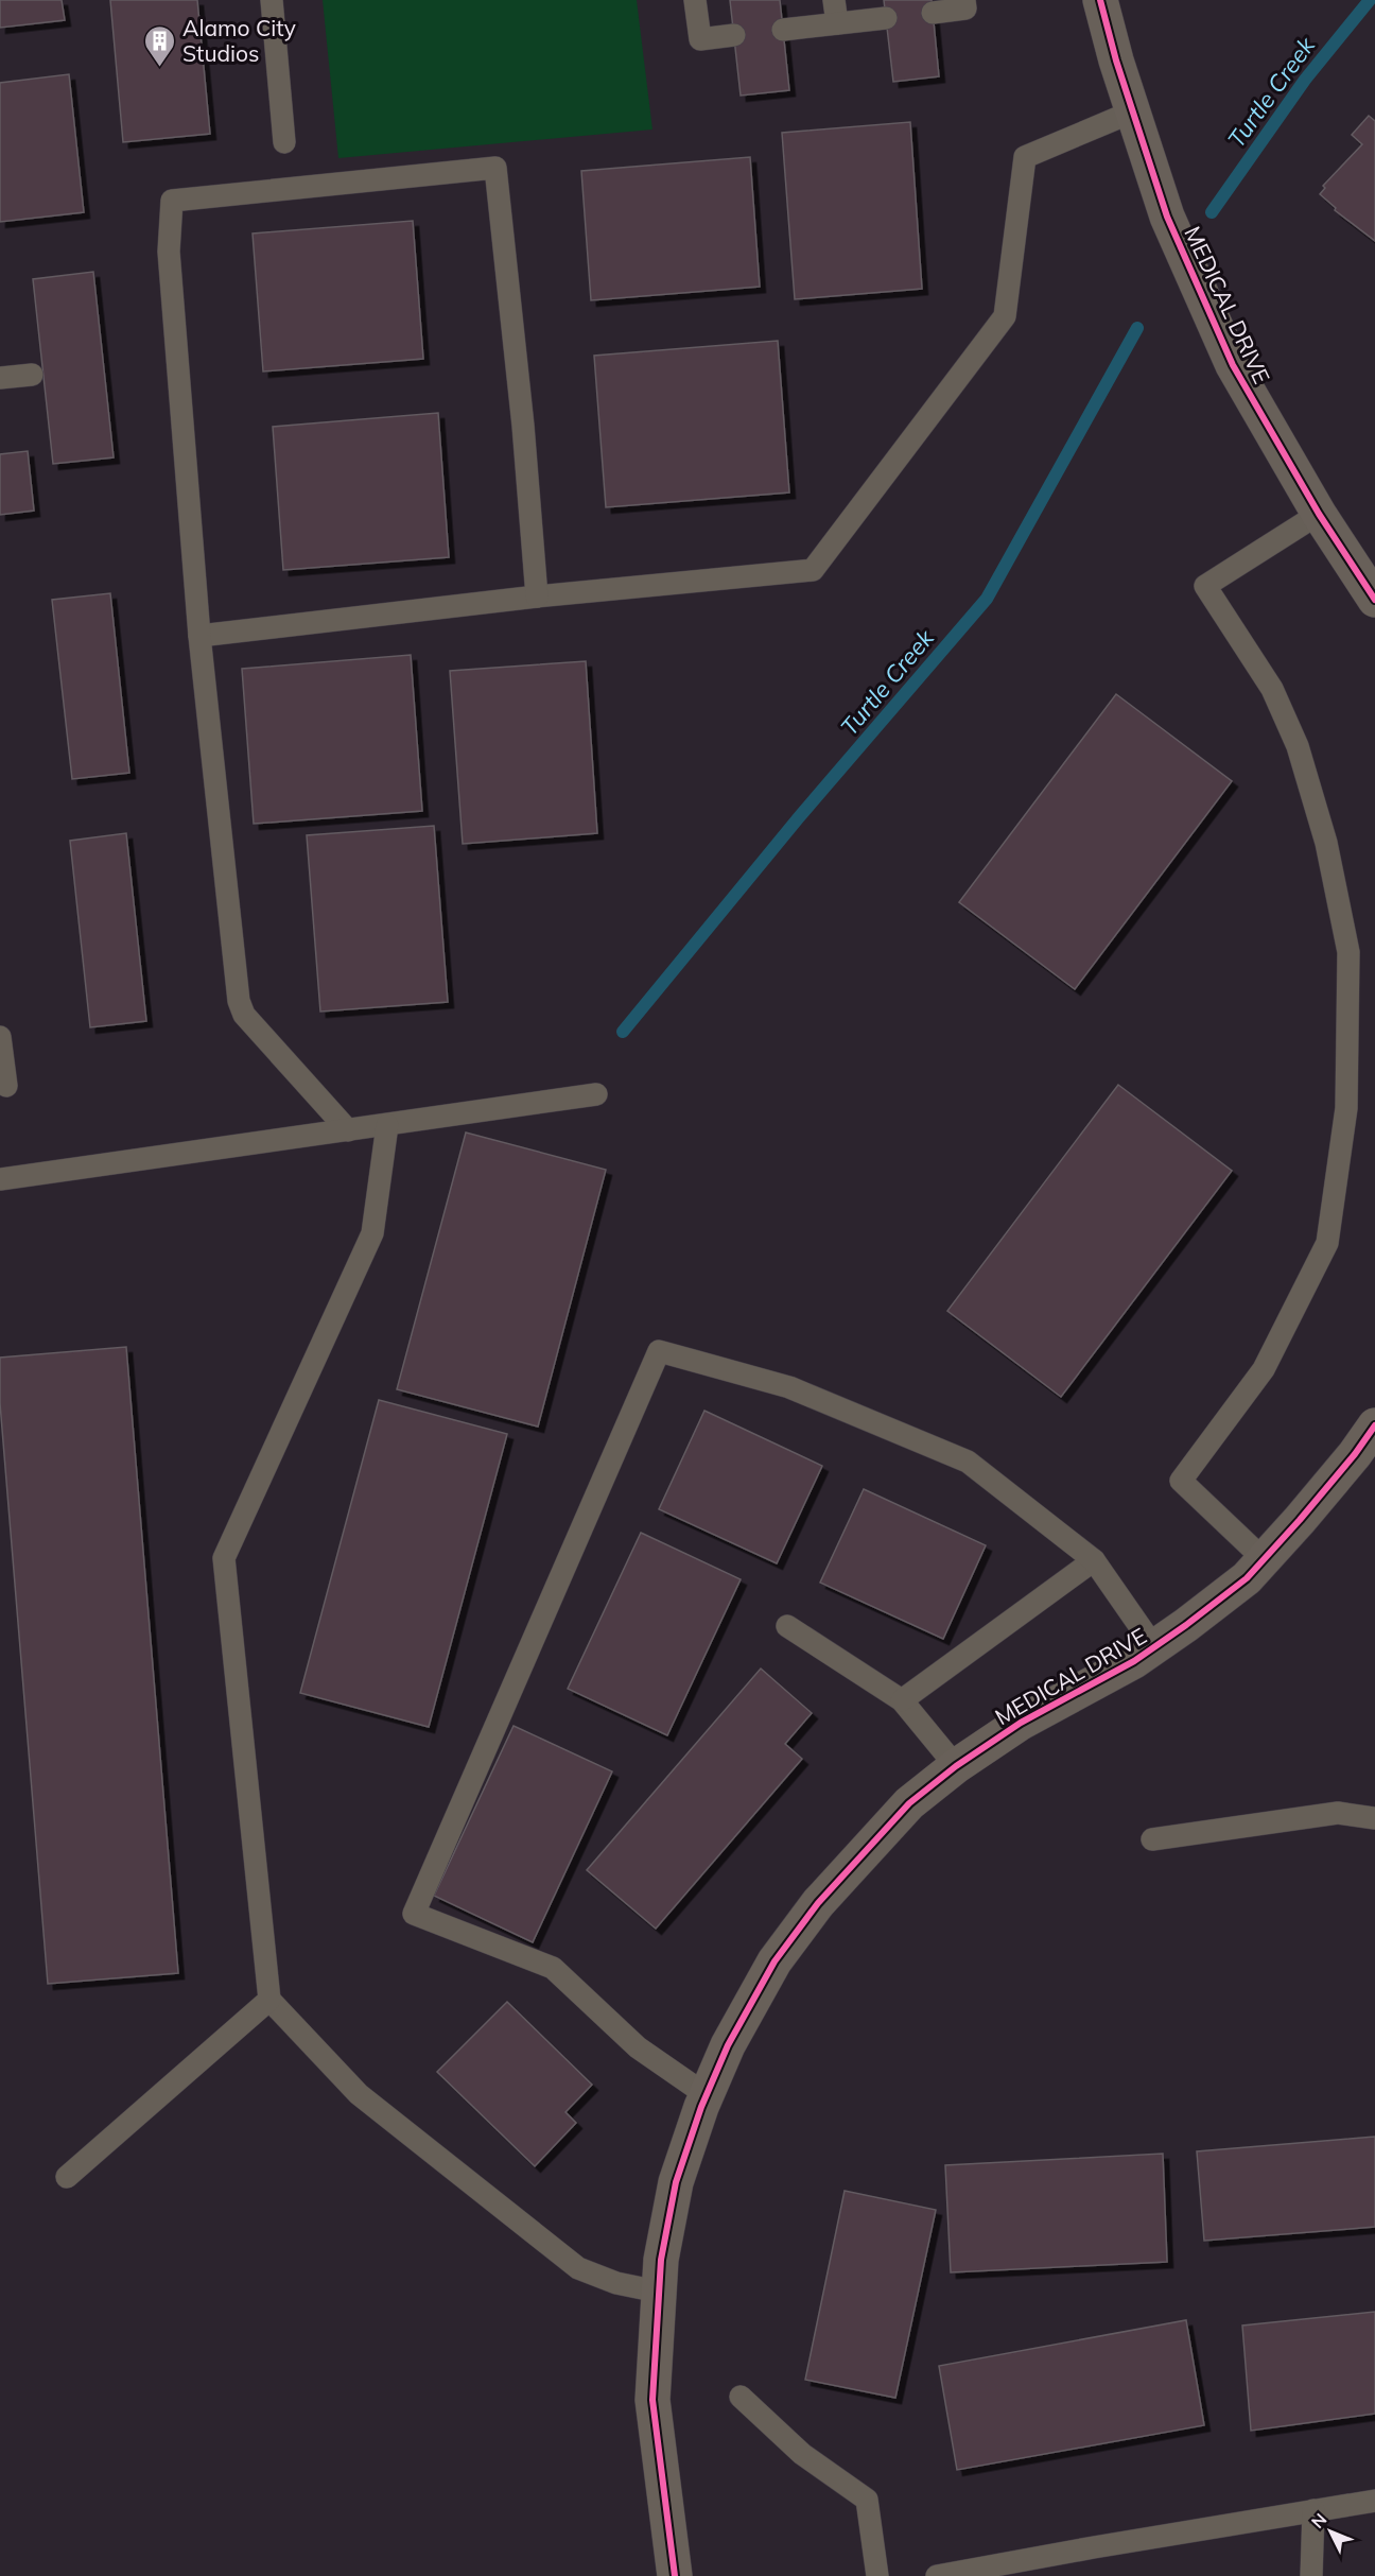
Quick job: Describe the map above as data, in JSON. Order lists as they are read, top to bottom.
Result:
{
  "streets": {
    "street": ["MEDICAL DRIVE"]
  },
  "water": ["Turtle Creek"],
  "places": {
    "building": ["Alamo City Studios"]
  },
  "north": "top left"
}
